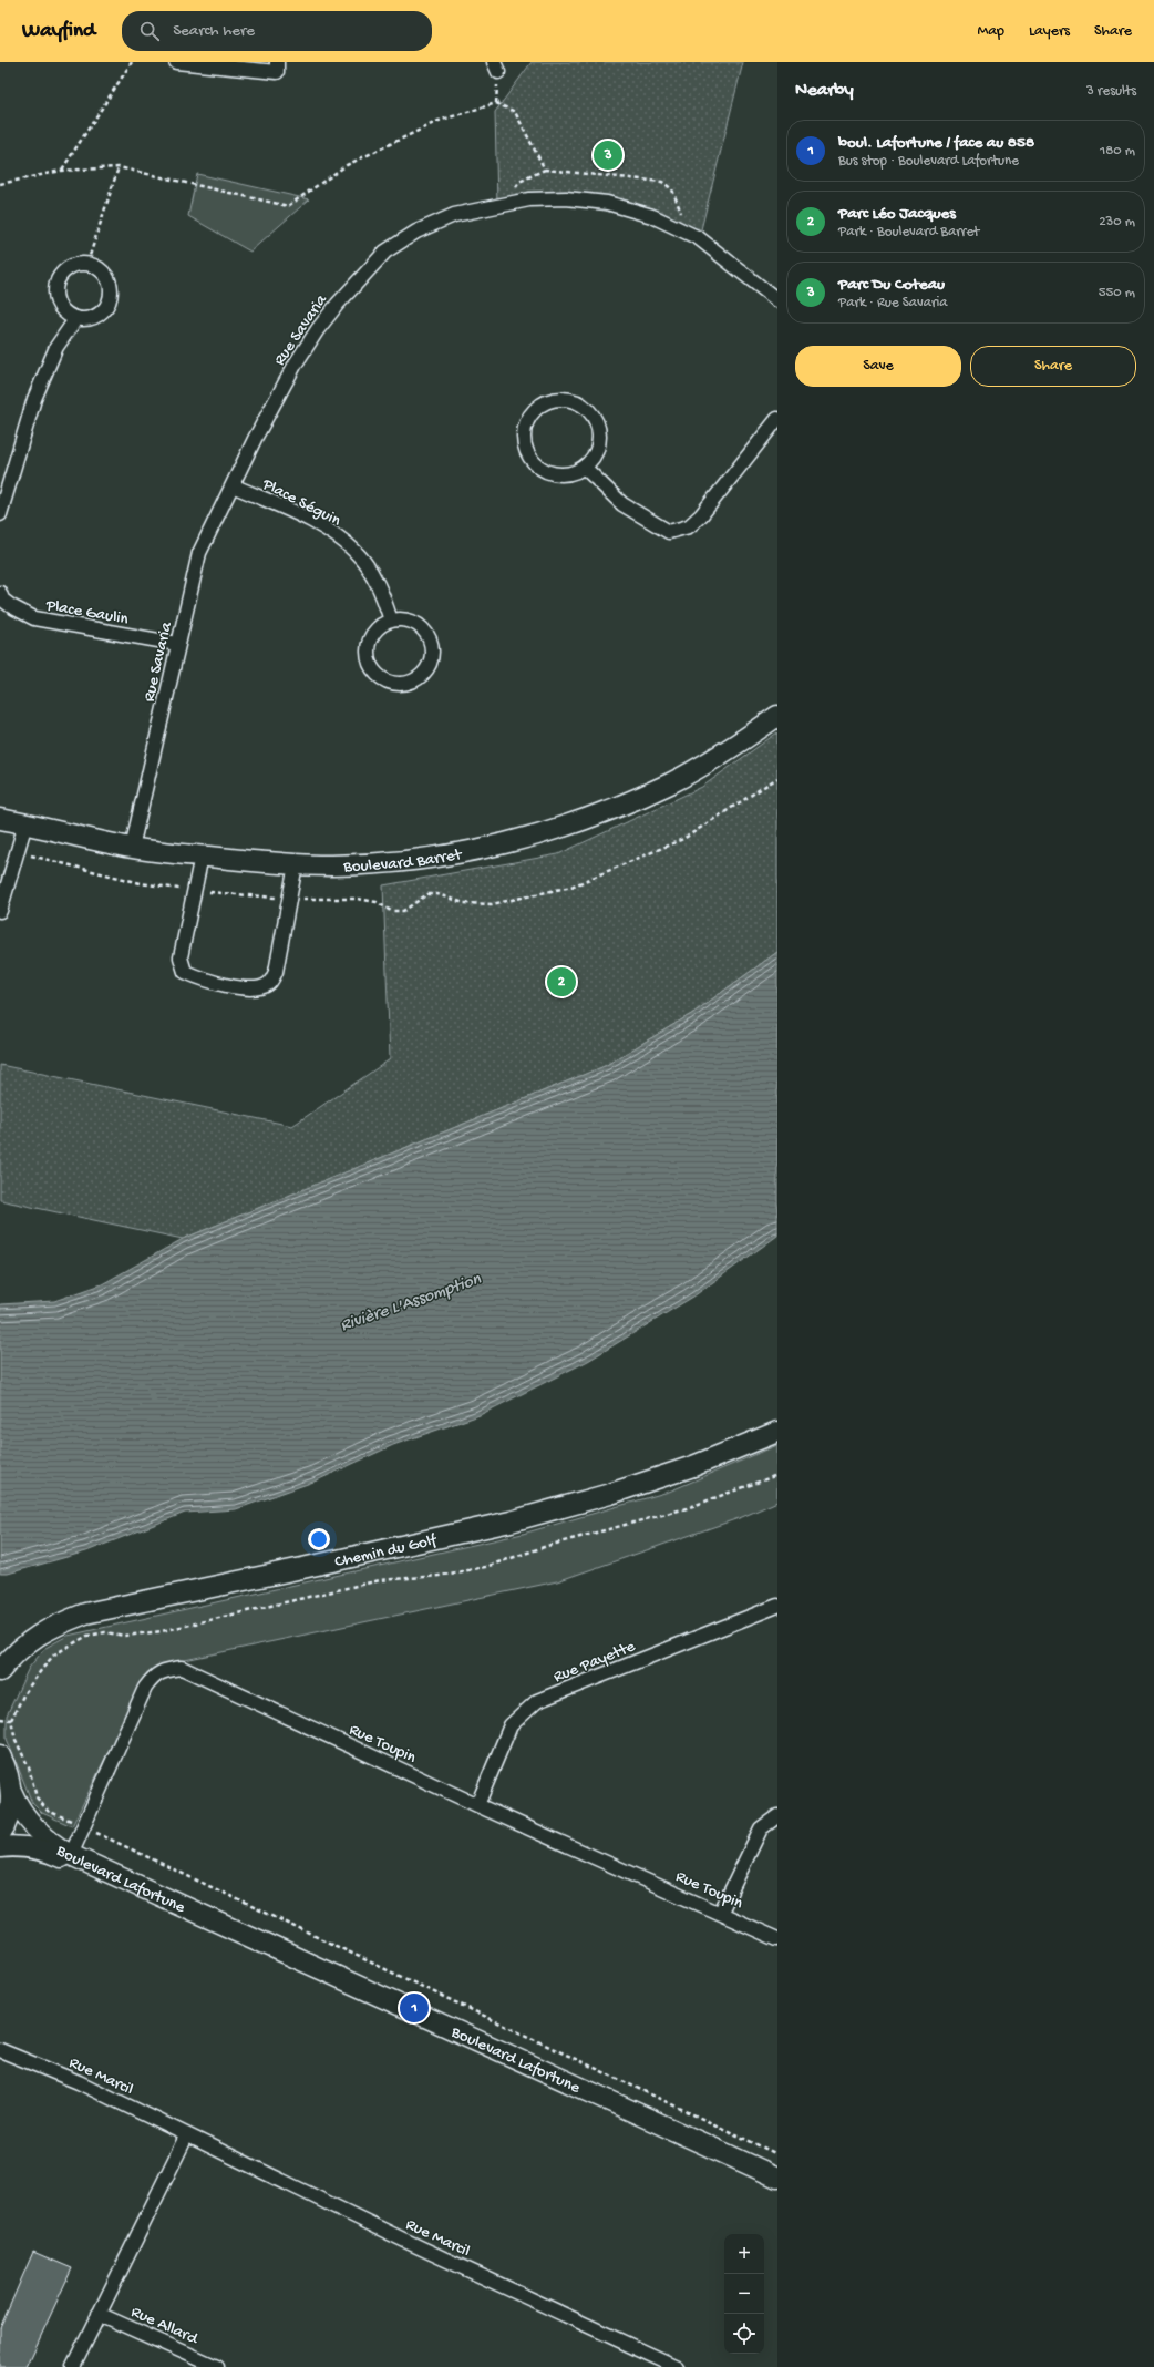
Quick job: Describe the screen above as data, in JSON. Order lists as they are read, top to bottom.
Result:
{
  "streets": {
    "street": [
      "Rue Savaria",
      "Place Séguin",
      "Place Gaulin",
      "Boulevard Barret",
      "Chemin du Golf",
      "Rue Payette",
      "Rue Toupin",
      "Boulevard Lafortune",
      "Rue Marcil",
      "Rue Allard"
    ]
  },
  "crossings": [
    ["Rue Savaria", "Place Séguin"],
    ["Rue Savaria", "Place Gaulin"],
    ["Rue Savaria", "Boulevard Barret"],
    ["Rue Payette", "Rue Toupin"],
    ["Rue Toupin", "Boulevard Lafortune"]
  ],
  "water": ["Rivière L'Assomption"],
  "page": {
    "header": "Wayfind",
    "search": "Search here",
    "nav": ["Map", "Layers", "Share"],
    "heading": ["Nearby", "3 results"],
    "list": [
      {
        "mark": "1",
        "name": "boul. Lafortune / face au 858",
        "note": "Bus stop · Boulevard Lafortune",
        "value": "180 m"
      },
      {
        "mark": "2",
        "name": "Parc Léo Jacques",
        "note": "Park · Boulevard Barret",
        "value": "230 m"
      },
      {
        "mark": "3",
        "name": "Parc Du Coteau",
        "note": "Park · Rue Savaria",
        "value": "550 m"
      }
    ],
    "pins": ["3", "2", "1"],
    "buttons": ["Save", "Share"],
    "map_buttons": ["+", "−"]
  }
}
